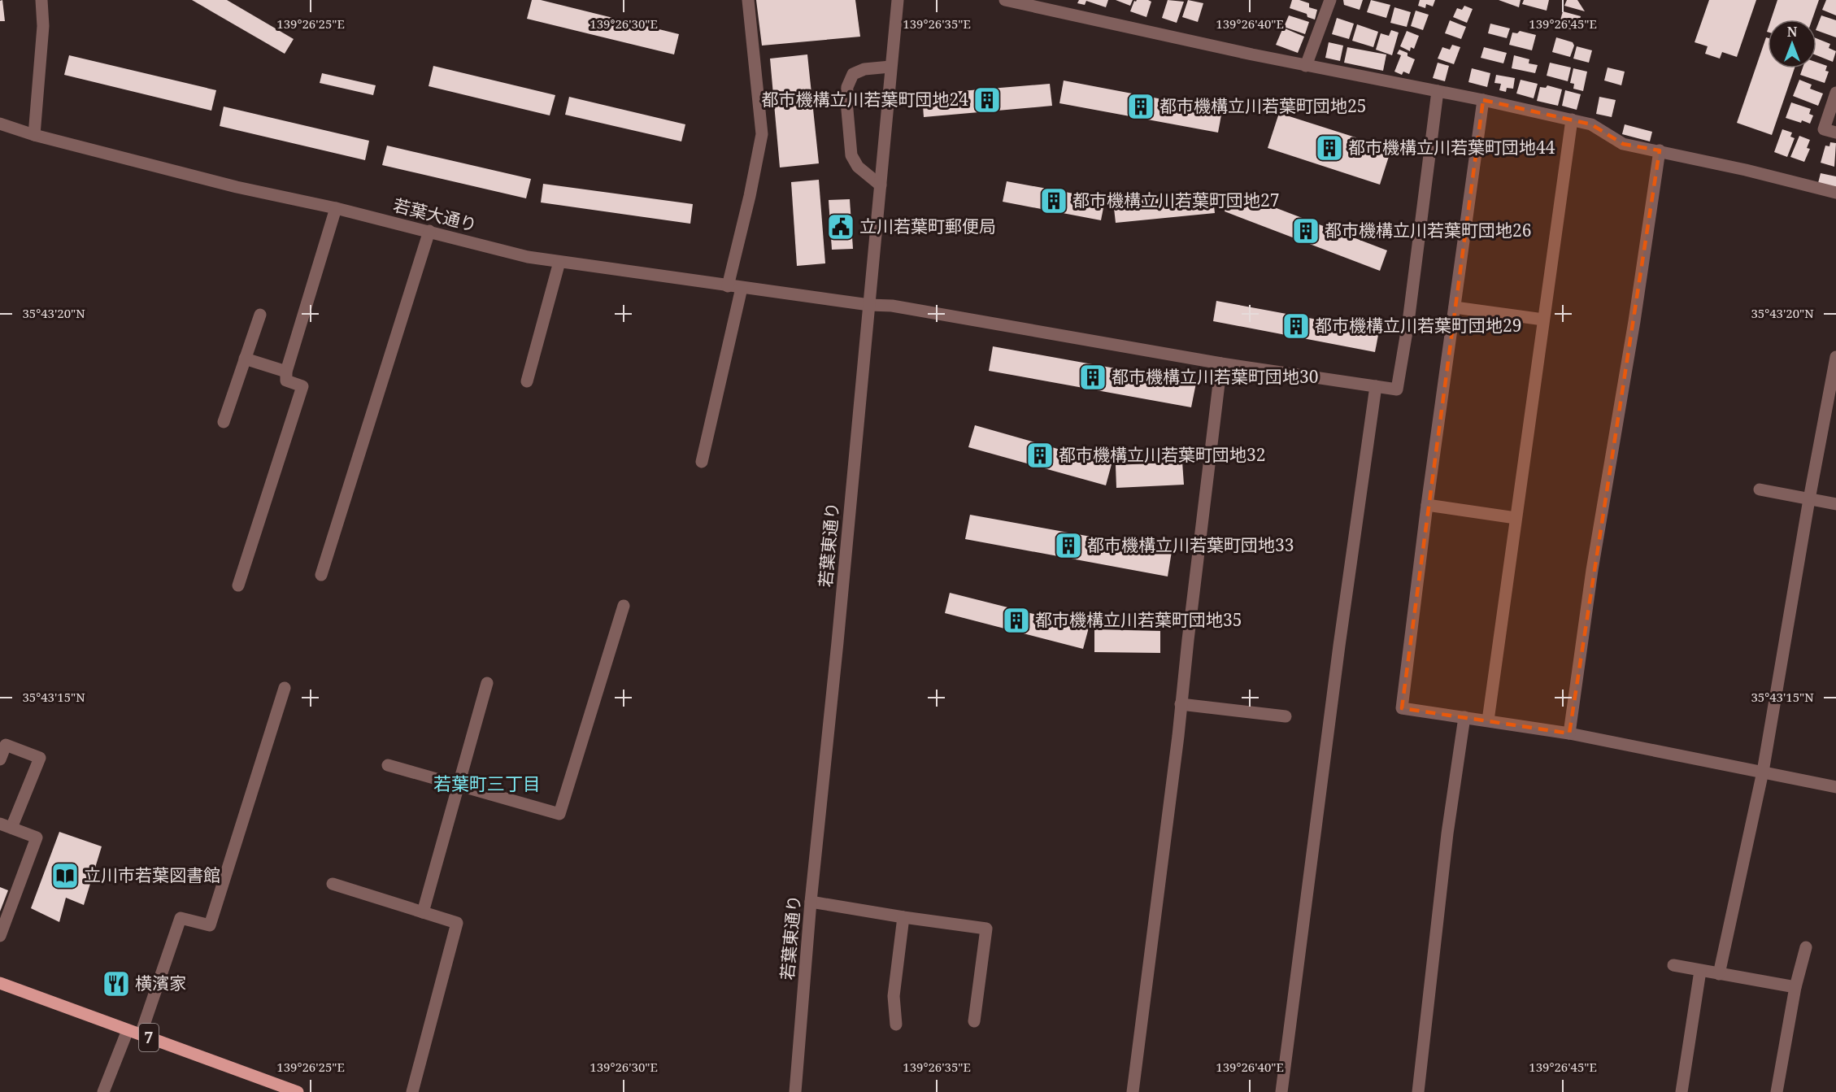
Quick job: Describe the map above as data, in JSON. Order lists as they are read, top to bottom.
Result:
{
  "streets": {
    "main road": ["7"],
    "street": ["若葉大通り", "若葉東通り"]
  },
  "crossings": [
    ["若葉大通り", "若葉東通り"]
  ],
  "districts": ["若葉町三丁目"],
  "places": {
    "building": [
      "都市機構立川若葉町団地24",
      "都市機構立川若葉町団地25",
      "都市機構立川若葉町団地44",
      "都市機構立川若葉町団地27",
      "都市機構立川若葉町団地26",
      "都市機構立川若葉町団地29",
      "都市機構立川若葉町団地30",
      "都市機構立川若葉町団地32",
      "都市機構立川若葉町団地33",
      "都市機構立川若葉町団地35"
    ],
    "public building": ["立川若葉町郵便局"],
    "library": ["立川市若葉図書館"],
    "restaurant": ["横濱家"]
  },
  "north": "top",
  "coordinates": [
    "139°26'25\"E",
    "139°26'30\"E",
    "139°26'35\"E",
    "139°26'40\"E",
    "139°26'45\"E",
    "35°43'20\"N",
    "35°43'15\"N"
  ]
}
